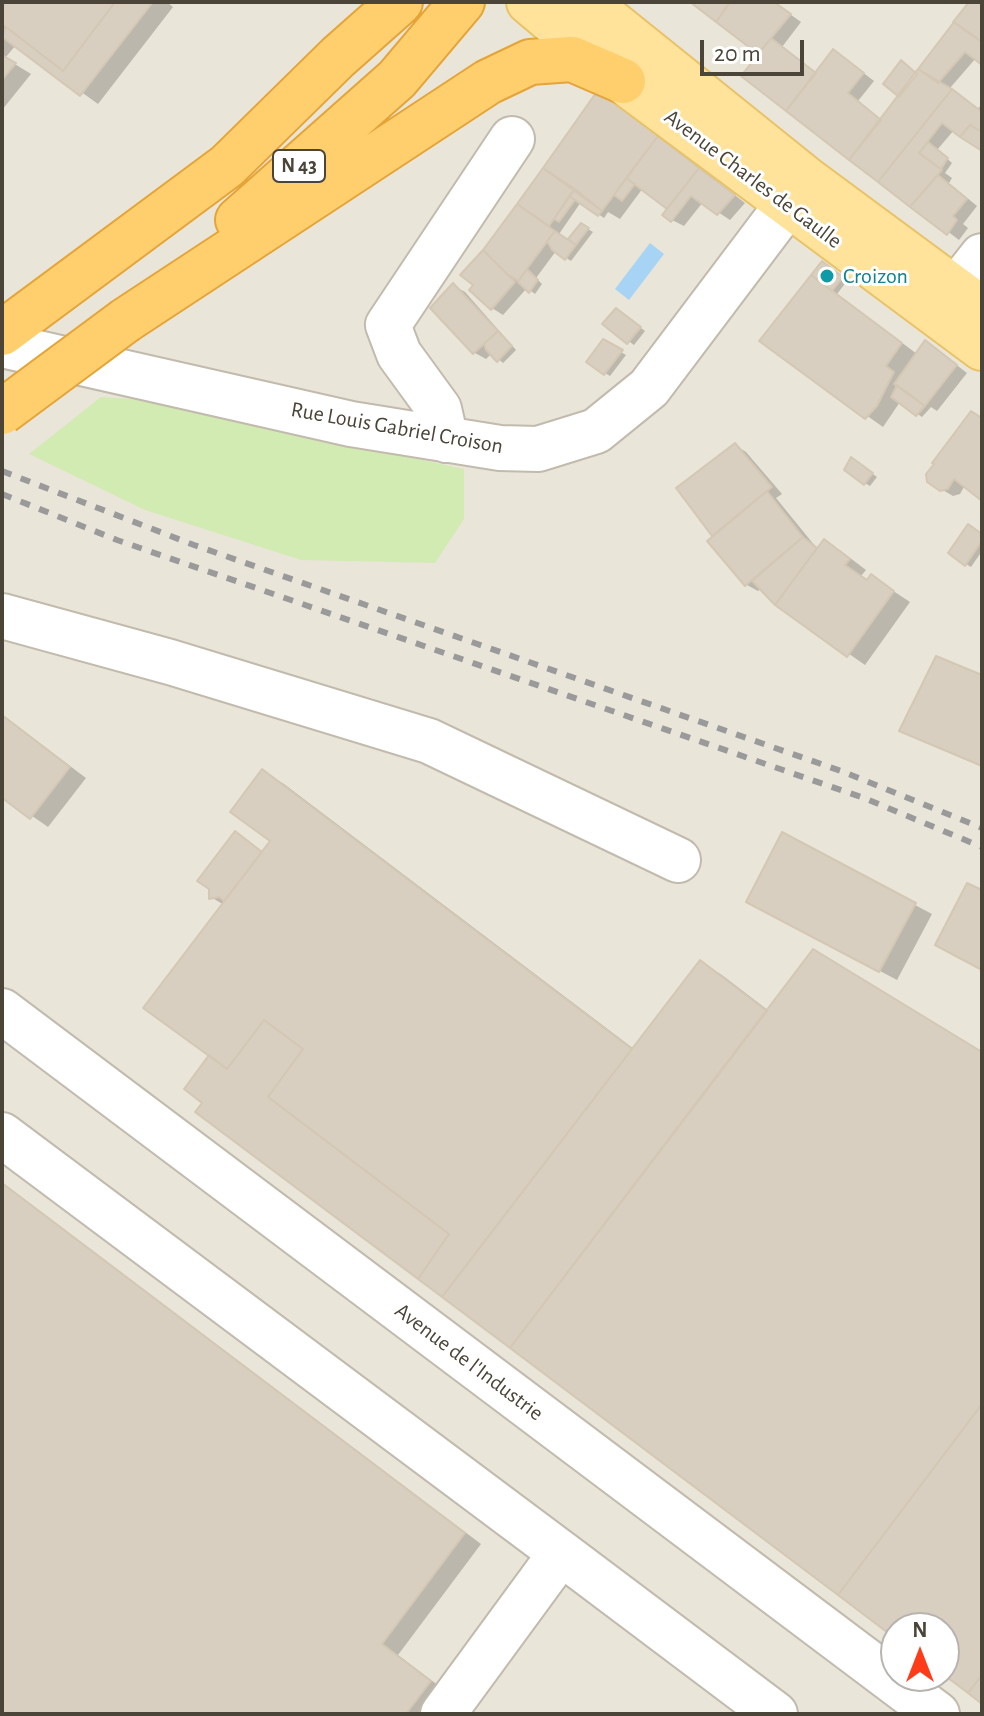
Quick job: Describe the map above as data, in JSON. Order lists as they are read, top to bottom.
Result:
{
  "streets": {
    "highway": ["N 43"],
    "main road": ["Avenue Charles de Gaulle"],
    "street": ["Rue Louis Gabriel Croison", "Avenue de l'Industrie"]
  },
  "crossings": [
    ["Avenue Charles de Gaulle", "Rue Louis Gabriel Croison"]
  ],
  "places": ["Croizon"],
  "scale_bar": "20 m",
  "north": "top"
}
